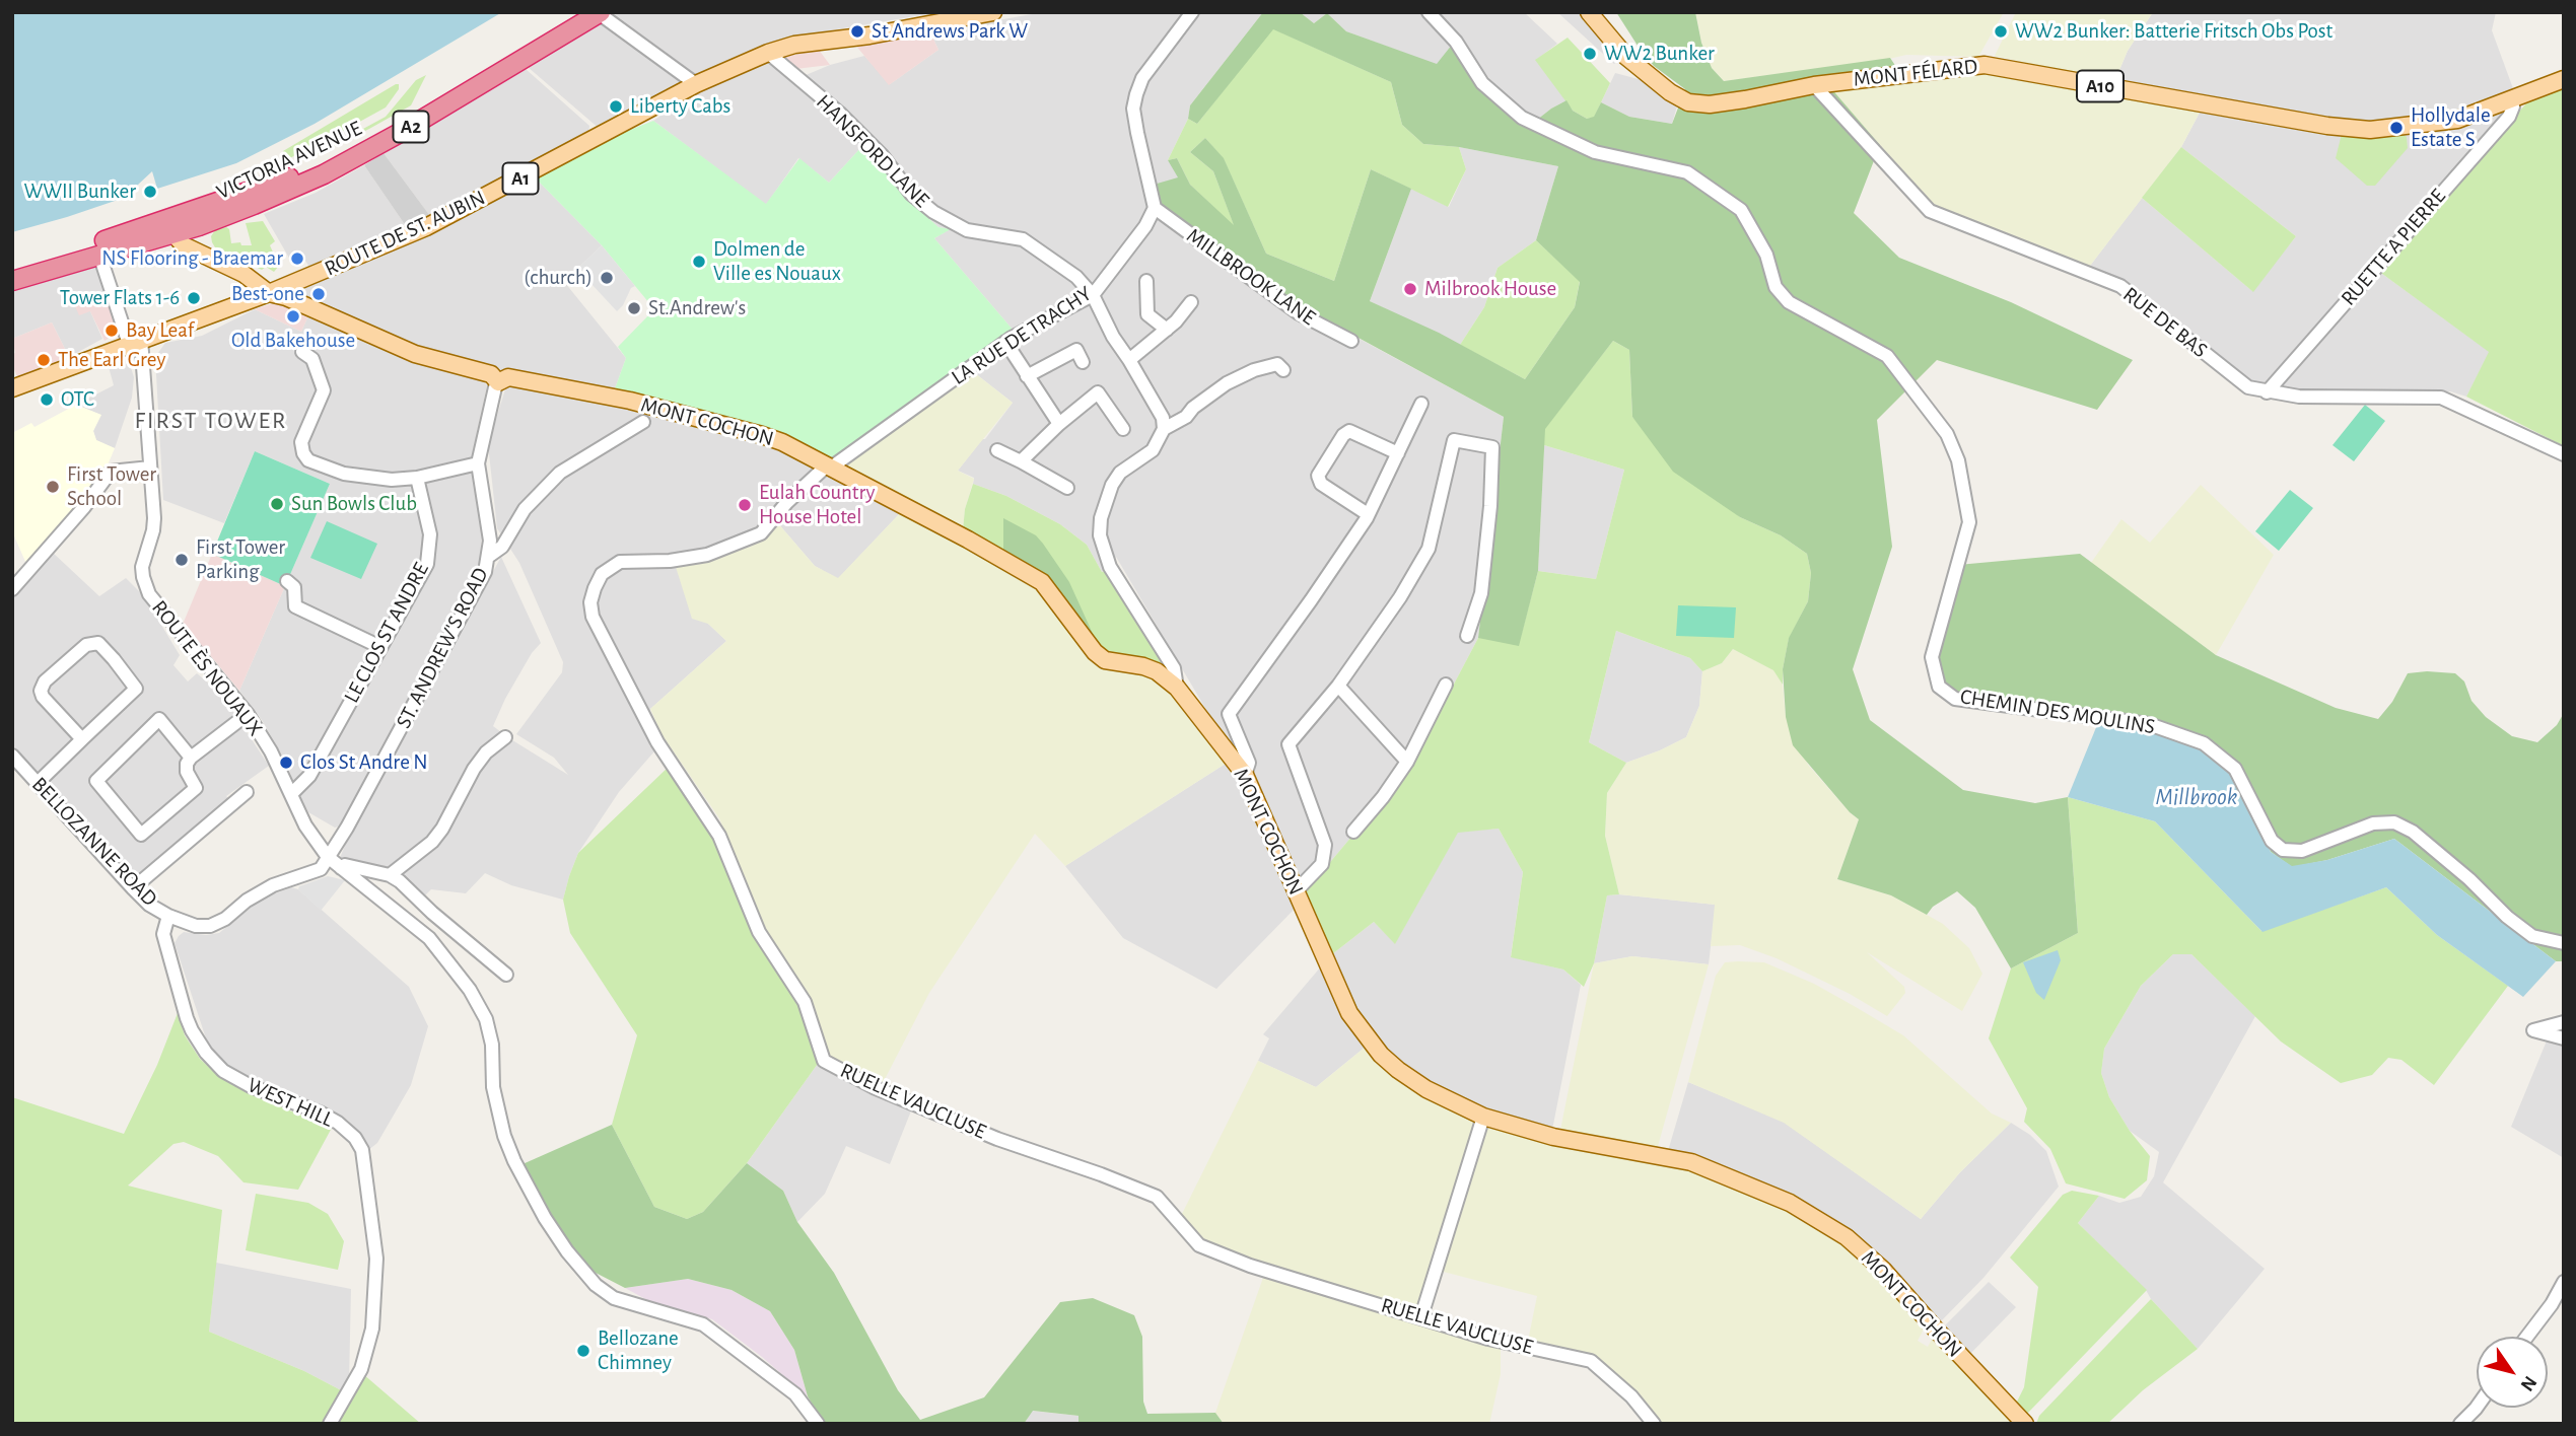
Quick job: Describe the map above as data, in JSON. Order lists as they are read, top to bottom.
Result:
{
  "streets": {
    "highway": ["A2", "VICTORIA AVENUE"],
    "main road": [
      "MONT FÉLARD",
      "A10",
      "A1",
      "ROUTE DE ST. AUBIN",
      "MONT COCHON"
    ],
    "street": [
      "HANSFORD LANE",
      "RUETTE A PIERRE",
      "MILLBROOK LANE",
      "RUE DE BAS",
      "LA RUE DE TRACHY",
      "LE CLOS ST ANDRE",
      "ST. ANDREW'S ROAD",
      "ROUTE ÈS NOUAUX",
      "CHEMIN DES MOULINS",
      "BELLOZANNE ROAD",
      "RUELLE VAUCLUSE",
      "WEST HILL"
    ]
  },
  "crossings": [
    ["MONT FÉLARD", "RUETTE A PIERRE"],
    ["MONT FÉLARD", "RUE DE BAS"],
    ["HANSFORD LANE", "ROUTE DE ST. AUBIN"],
    ["HANSFORD LANE", "LA RUE DE TRACHY"],
    ["VICTORIA AVENUE", "MONT COCHON"],
    ["VICTORIA AVENUE", "ROUTE ÈS NOUAUX"],
    ["ROUTE DE ST. AUBIN", "MONT COCHON"],
    ["ROUTE DE ST. AUBIN", "ROUTE ÈS NOUAUX"],
    ["RUETTE A PIERRE", "RUE DE BAS"],
    ["MILLBROOK LANE", "LA RUE DE TRACHY"],
    ["LA RUE DE TRACHY", "MONT COCHON"],
    ["LA RUE DE TRACHY", "RUELLE VAUCLUSE"],
    ["MONT COCHON", "ST. ANDREW'S ROAD"],
    ["MONT COCHON", "RUELLE VAUCLUSE"],
    ["LE CLOS ST ANDRE", "ROUTE ÈS NOUAUX"],
    ["ST. ANDREW'S ROAD", "ROUTE ÈS NOUAUX"],
    ["ST. ANDREW'S ROAD", "BELLOZANNE ROAD"],
    ["ROUTE ÈS NOUAUX", "BELLOZANNE ROAD"],
    ["BELLOZANNE ROAD", "WEST HILL"]
  ],
  "districts": ["FIRST TOWER"],
  "water": ["Millbrook"],
  "places": [
    "St Andrews Park W",
    "WW2 Bunker: Batterie Fritsch Obs Post",
    "WW2 Bunker",
    "Liberty Cabs",
    "Hollydale Estate S",
    "WWII Bunker",
    "NS Flooring - Braemar",
    "Dolmen de Ville es Nouaux",
    "(church)",
    "Milbrook House",
    "Best-one",
    "Tower Flats 1-6",
    "St.Andrew's",
    "Old Bakehouse",
    "Bay Leaf",
    "The Earl Grey",
    "OTC",
    "First Tower School",
    "Sun Bowls Club",
    "Eulah Country House Hotel",
    "First Tower Parking",
    "Clos St Andre N",
    "Bellozane Chimney"
  ],
  "north": "bottom right"
}
